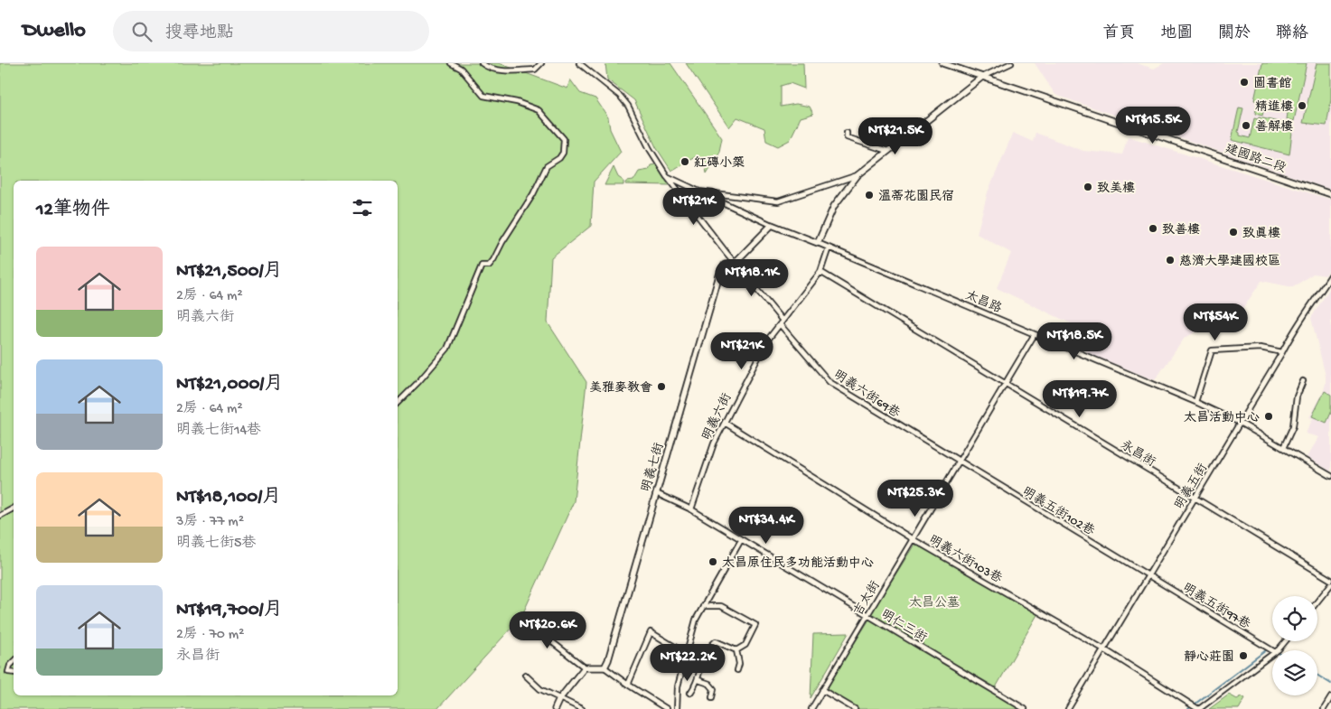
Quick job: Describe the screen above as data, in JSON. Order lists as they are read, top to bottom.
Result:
{
  "streets": {
    "street": [
      "建國路二段",
      "太昌路",
      "明義六街69巷",
      "明義六街",
      "永昌街",
      "明義七街",
      "明義五街",
      "明義五街102巷",
      "明義六街103巷",
      "吉太街",
      "明義五街97巷",
      "明仁三街"
    ]
  },
  "crossings": [
    ["太昌路", "明義六街"],
    ["太昌路", "明義七街"],
    ["太昌路", "明義五街"],
    ["太昌路", "吉太街"],
    ["明義六街69巷", "明義六街"],
    ["明義六街69巷", "明義七街"],
    ["明義六街69巷", "明義五街102巷"],
    ["明義六街69巷", "吉太街"],
    ["明義六街", "永昌街"],
    ["明義六街", "明義六街103巷"],
    ["明義六街", "明仁三街"],
    ["永昌街", "明義五街"],
    ["永昌街", "吉太街"],
    ["明義七街", "明仁三街"],
    ["明義五街", "明義五街102巷"],
    ["明義五街", "明義六街103巷"],
    ["明義五街", "明義五街97巷"],
    ["明義五街102巷", "吉太街"],
    ["明義五街102巷", "明義五街97巷"],
    ["明義六街103巷", "吉太街"],
    ["吉太街", "明仁三街"]
  ],
  "parks": ["太昌公墓"],
  "places": [
    "圖書館",
    "精進樓",
    "善解樓",
    "紅磚小築",
    "致美樓",
    "溫蒂花園民宿",
    "致善樓",
    "致真樓",
    "慈濟大學建國校區",
    "美雅麥教會",
    "太昌活動中心",
    "太昌原住民多功能活動中心",
    "靜心莊園"
  ],
  "page": {
    "header": "Dwello",
    "search": "搜尋地點",
    "nav": [
      "首頁",
      "地圖",
      "關於",
      "聯絡"
    ],
    "price": [
      "NT$15.5K",
      "NT$21.5K",
      "NT$21K",
      "NT$18.1K",
      "NT$54K",
      "NT$18.5K",
      "NT$21K",
      "NT$19.7K",
      "NT$25.3K",
      "NT$34.4K",
      "NT$20.6K",
      "NT$22.2K"
    ],
    "heading": "12筆物件",
    "list": [
      {
        "name": "NT$21,500/月",
        "note": "2房 · 64 m² · 明義六街"
      },
      {
        "name": "NT$21,000/月",
        "note": "2房 · 64 m² · 明義七街14巷"
      },
      {
        "name": "NT$18,100/月",
        "note": "3房 · 77 m² · 明義七街5巷"
      },
      {
        "name": "NT$19,700/月",
        "note": "2房 · 70 m² · 永昌街"
      }
    ]
  }
}
